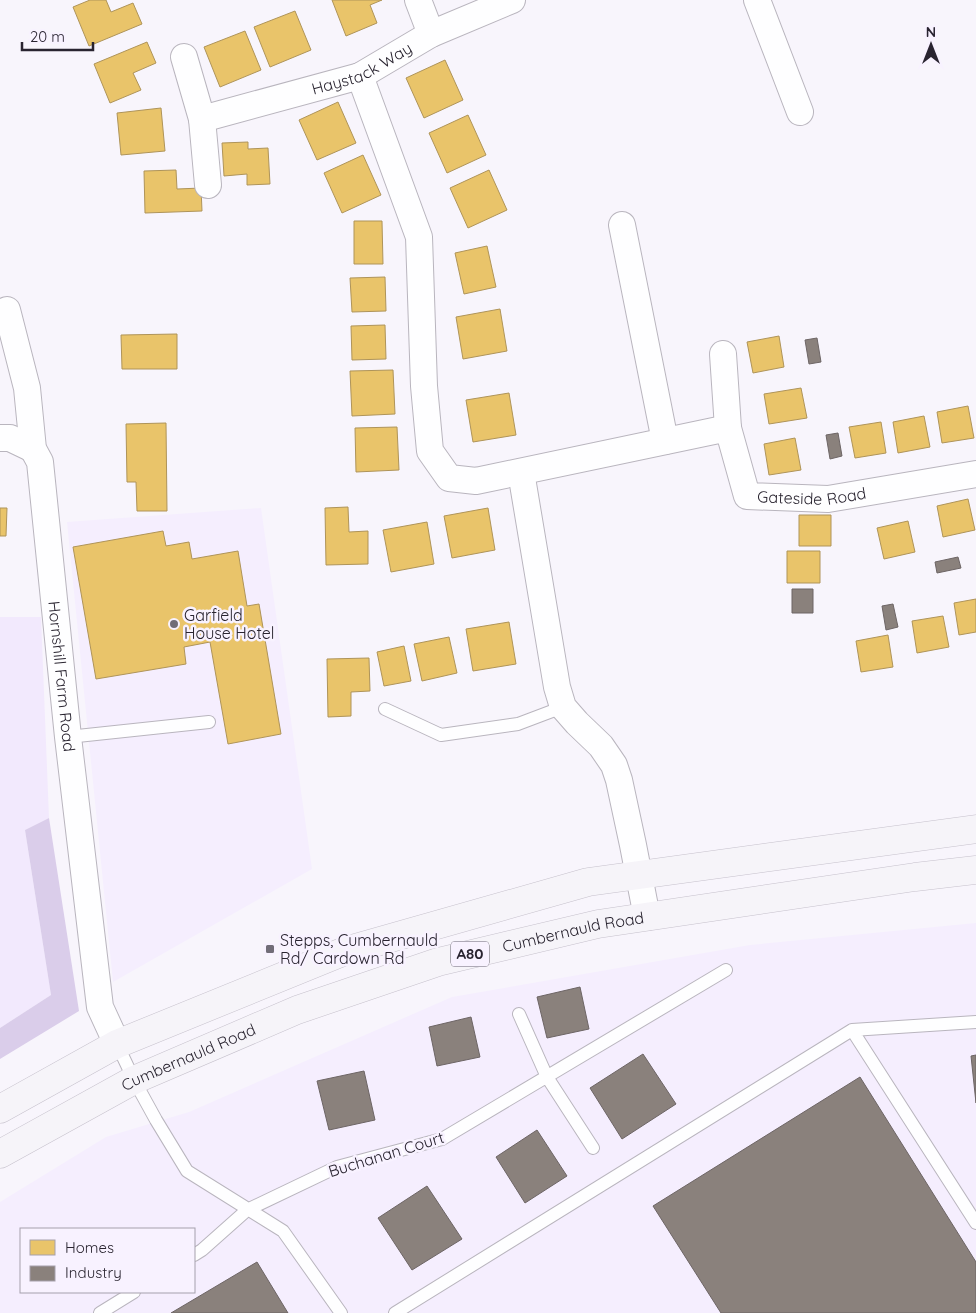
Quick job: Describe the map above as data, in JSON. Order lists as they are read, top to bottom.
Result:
{
  "streets": {
    "main road": ["Cumbernauld Road", "A80"],
    "street": ["Haystack Way", "Gateside Road", "Hornshill Farm Road"],
    "lane": ["Buchanan Court"]
  },
  "crossings": [
    ["Hornshill Farm Road", "A80"]
  ],
  "places": {
    "other": ["Garfield House Hotel"],
    "transit": ["Stepps, Cumbernauld Rd/ Cardown Rd"]
  },
  "legend": ["Homes", "Industry"],
  "scale_bar": "20 m",
  "north": "top"
}
